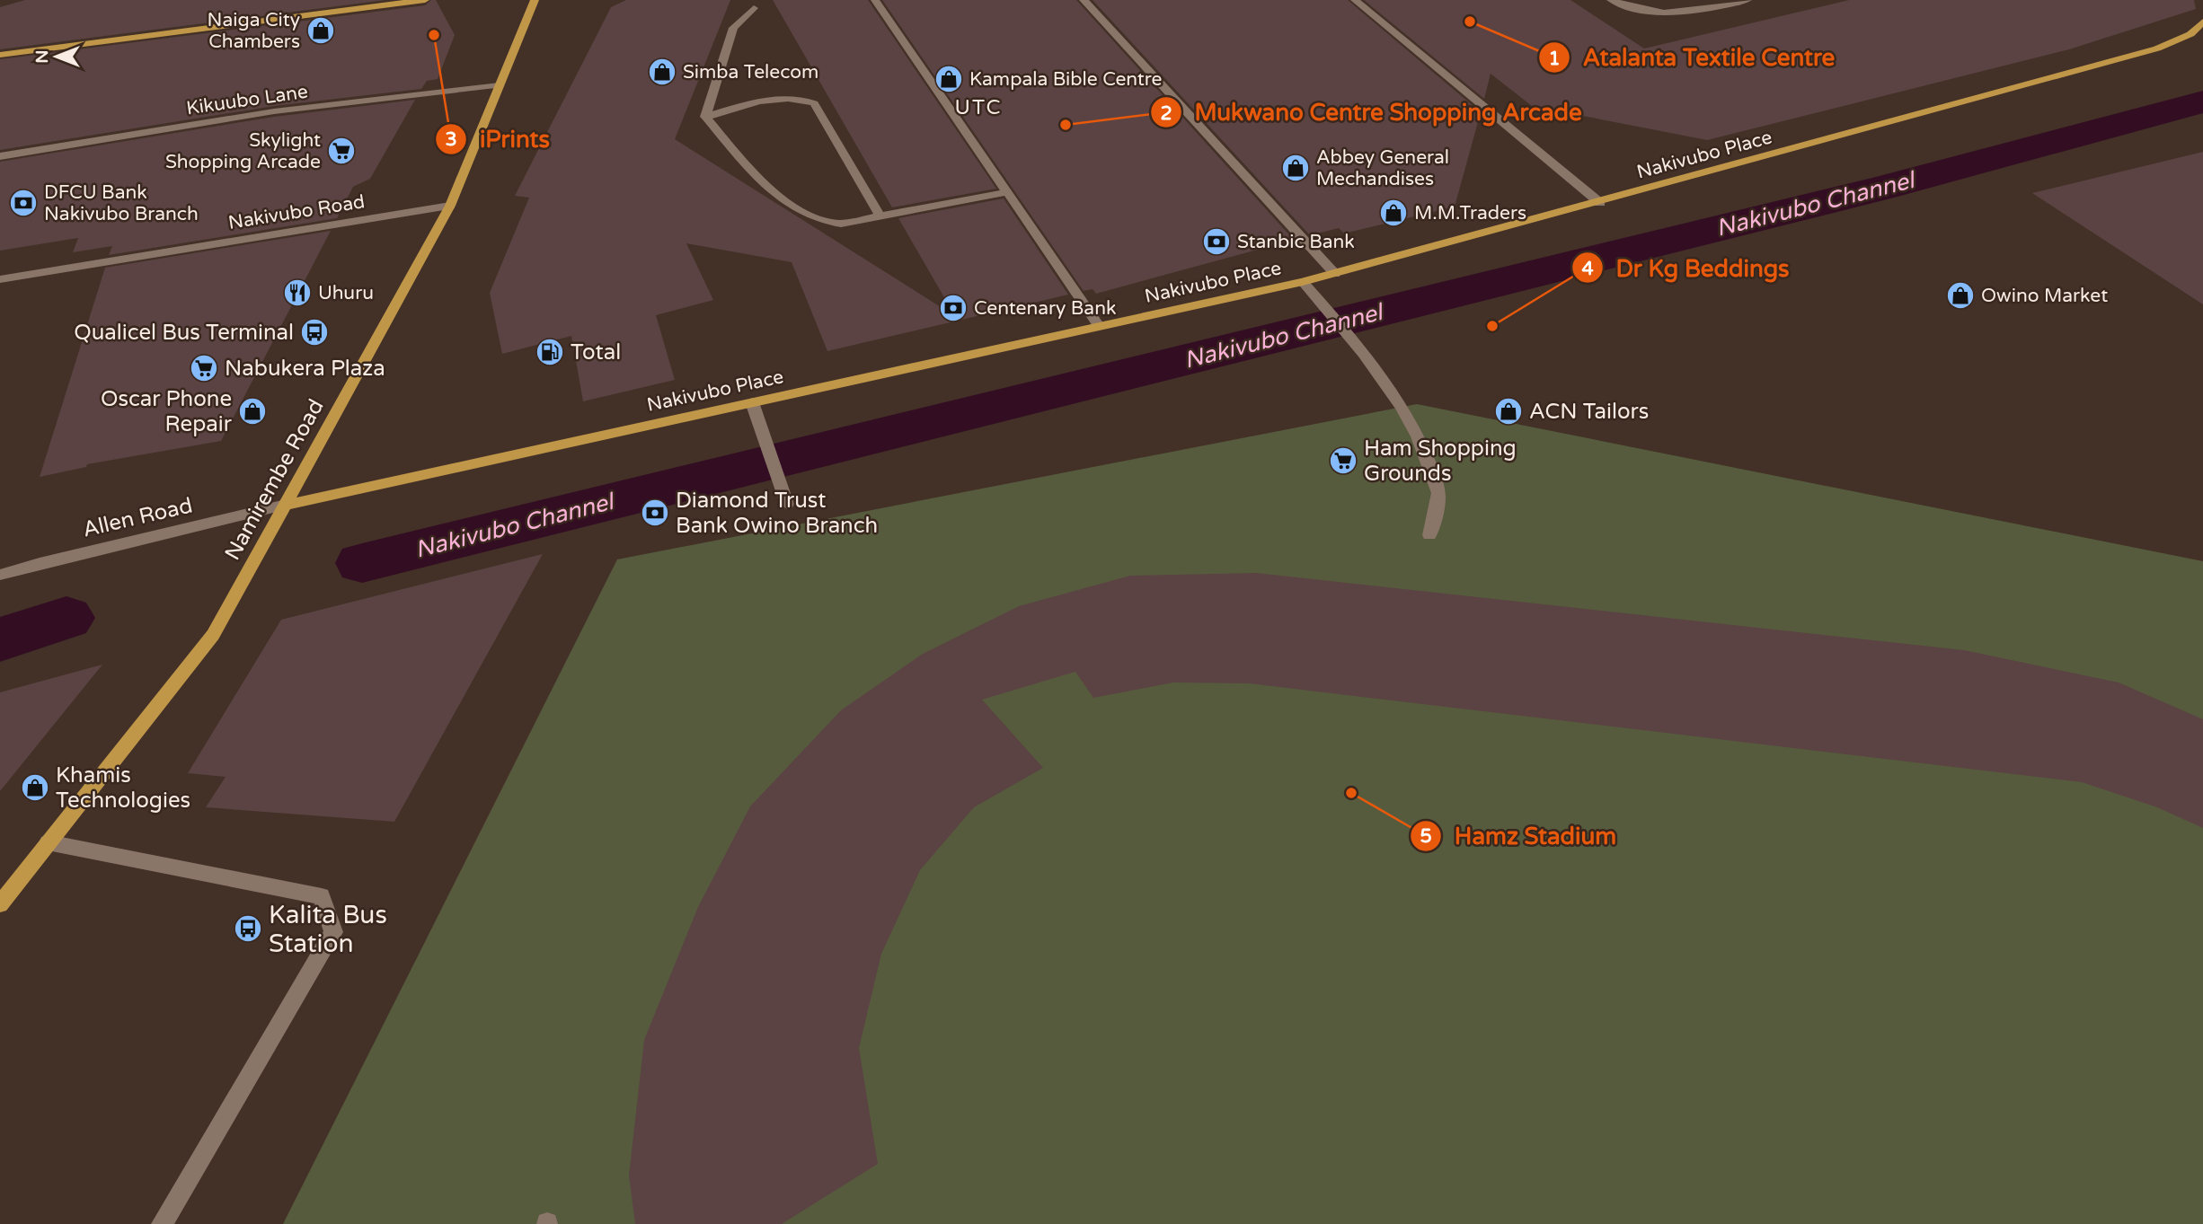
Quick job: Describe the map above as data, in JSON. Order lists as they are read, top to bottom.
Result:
{
  "streets": {
    "main road": ["Nakivubo Place", "Namirembe Road"],
    "street": ["Kikuubo Lane", "Nakivubo Road", "Allen Road"]
  },
  "crossings": [
    ["Kikuubo Lane", "Namirembe Road"],
    ["Nakivubo Place", "Namirembe Road"],
    ["Nakivubo Place", "Allen Road"],
    ["Nakivubo Road", "Namirembe Road"],
    ["Namirembe Road", "Allen Road"]
  ],
  "districts": ["UTC"],
  "water": ["Nakivubo Channel"],
  "places": {
    "other": [
      "Atalanta Textile Centre",
      "iPrints",
      "Mukwano Centre Shopping Arcade",
      "Dr Kg Beddings",
      "Hamz Stadium"
    ],
    "shop": [
      "Naiga City Chambers",
      "Simba Telecom",
      "Kampala Bible Centre",
      "Abbey General Mechandises",
      "M.M.Traders",
      "Owino Market",
      "Oscar Phone Repair",
      "ACN Tailors",
      "Khamis Technologies"
    ],
    "supermarket": ["Skylight Shopping Arcade", "Nabukera Plaza", "Ham Shopping Grounds"],
    "bank": [
      "DFCU Bank Nakivubo Branch",
      "Stanbic Bank",
      "Centenary Bank",
      "Diamond Trust Bank Owino Branch"
    ],
    "restaurant": ["Uhuru"],
    "bus stop": ["Qualicel Bus Terminal", "Kalita Bus Station"],
    "fuel station": ["Total"]
  },
  "north": "left"
}
